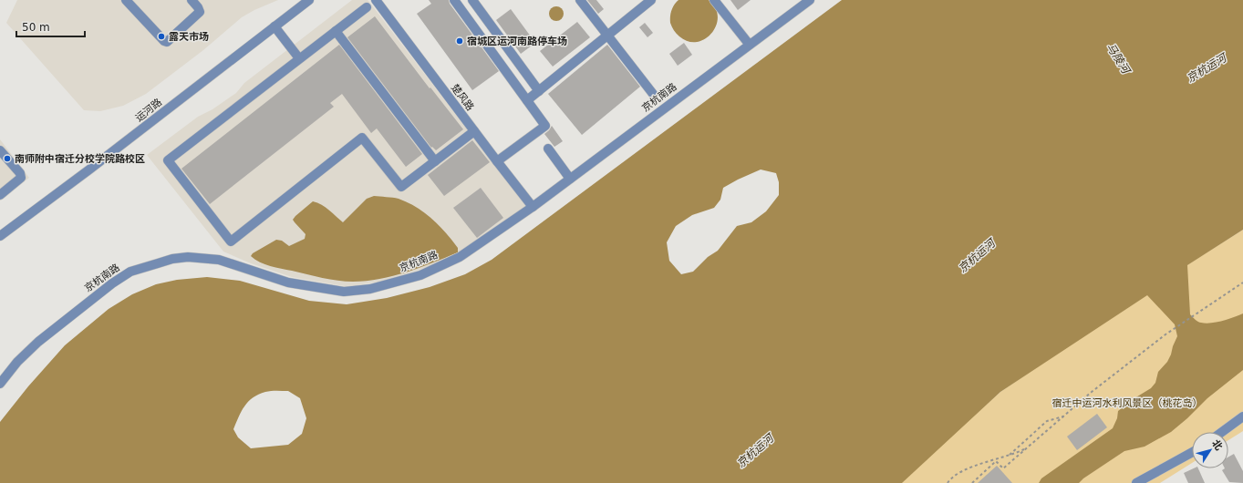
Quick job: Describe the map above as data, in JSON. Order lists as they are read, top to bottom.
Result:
{
  "streets": {
    "street": ["楚风路", "京杭南路", "运河路"]
  },
  "crossings": [
    ["楚风路", "京杭南路"]
  ],
  "water": ["马陵河", "京杭运河"],
  "parks": ["宿迁中运河水利风景区（桃花岛）"],
  "places": ["露天市场", "宿城区运河南路停车场", "南师附中宿迁分校学院路校区"],
  "scale_bar": "50 m",
  "north": "top right"
}
